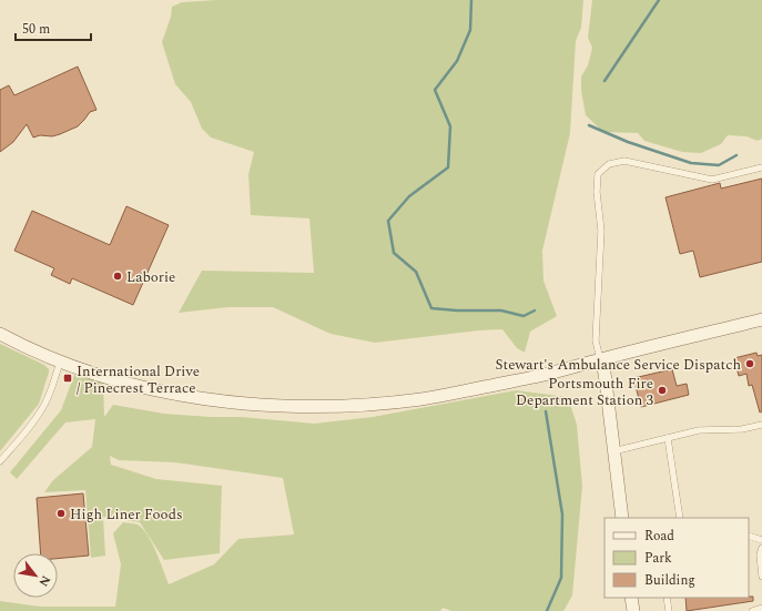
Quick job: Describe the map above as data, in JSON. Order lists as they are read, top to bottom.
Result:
{
  "places": {
    "other": [
      "Laborie",
      "Stewart's Ambulance Service Dispatch",
      "Portsmouth Fire Department Station 3",
      "High Liner Foods"
    ],
    "transit": ["International Drive / Pinecrest Terrace"]
  },
  "legend": ["Road", "Park", "Building"],
  "scale_bar": "50 m",
  "north": "bottom right"
}
